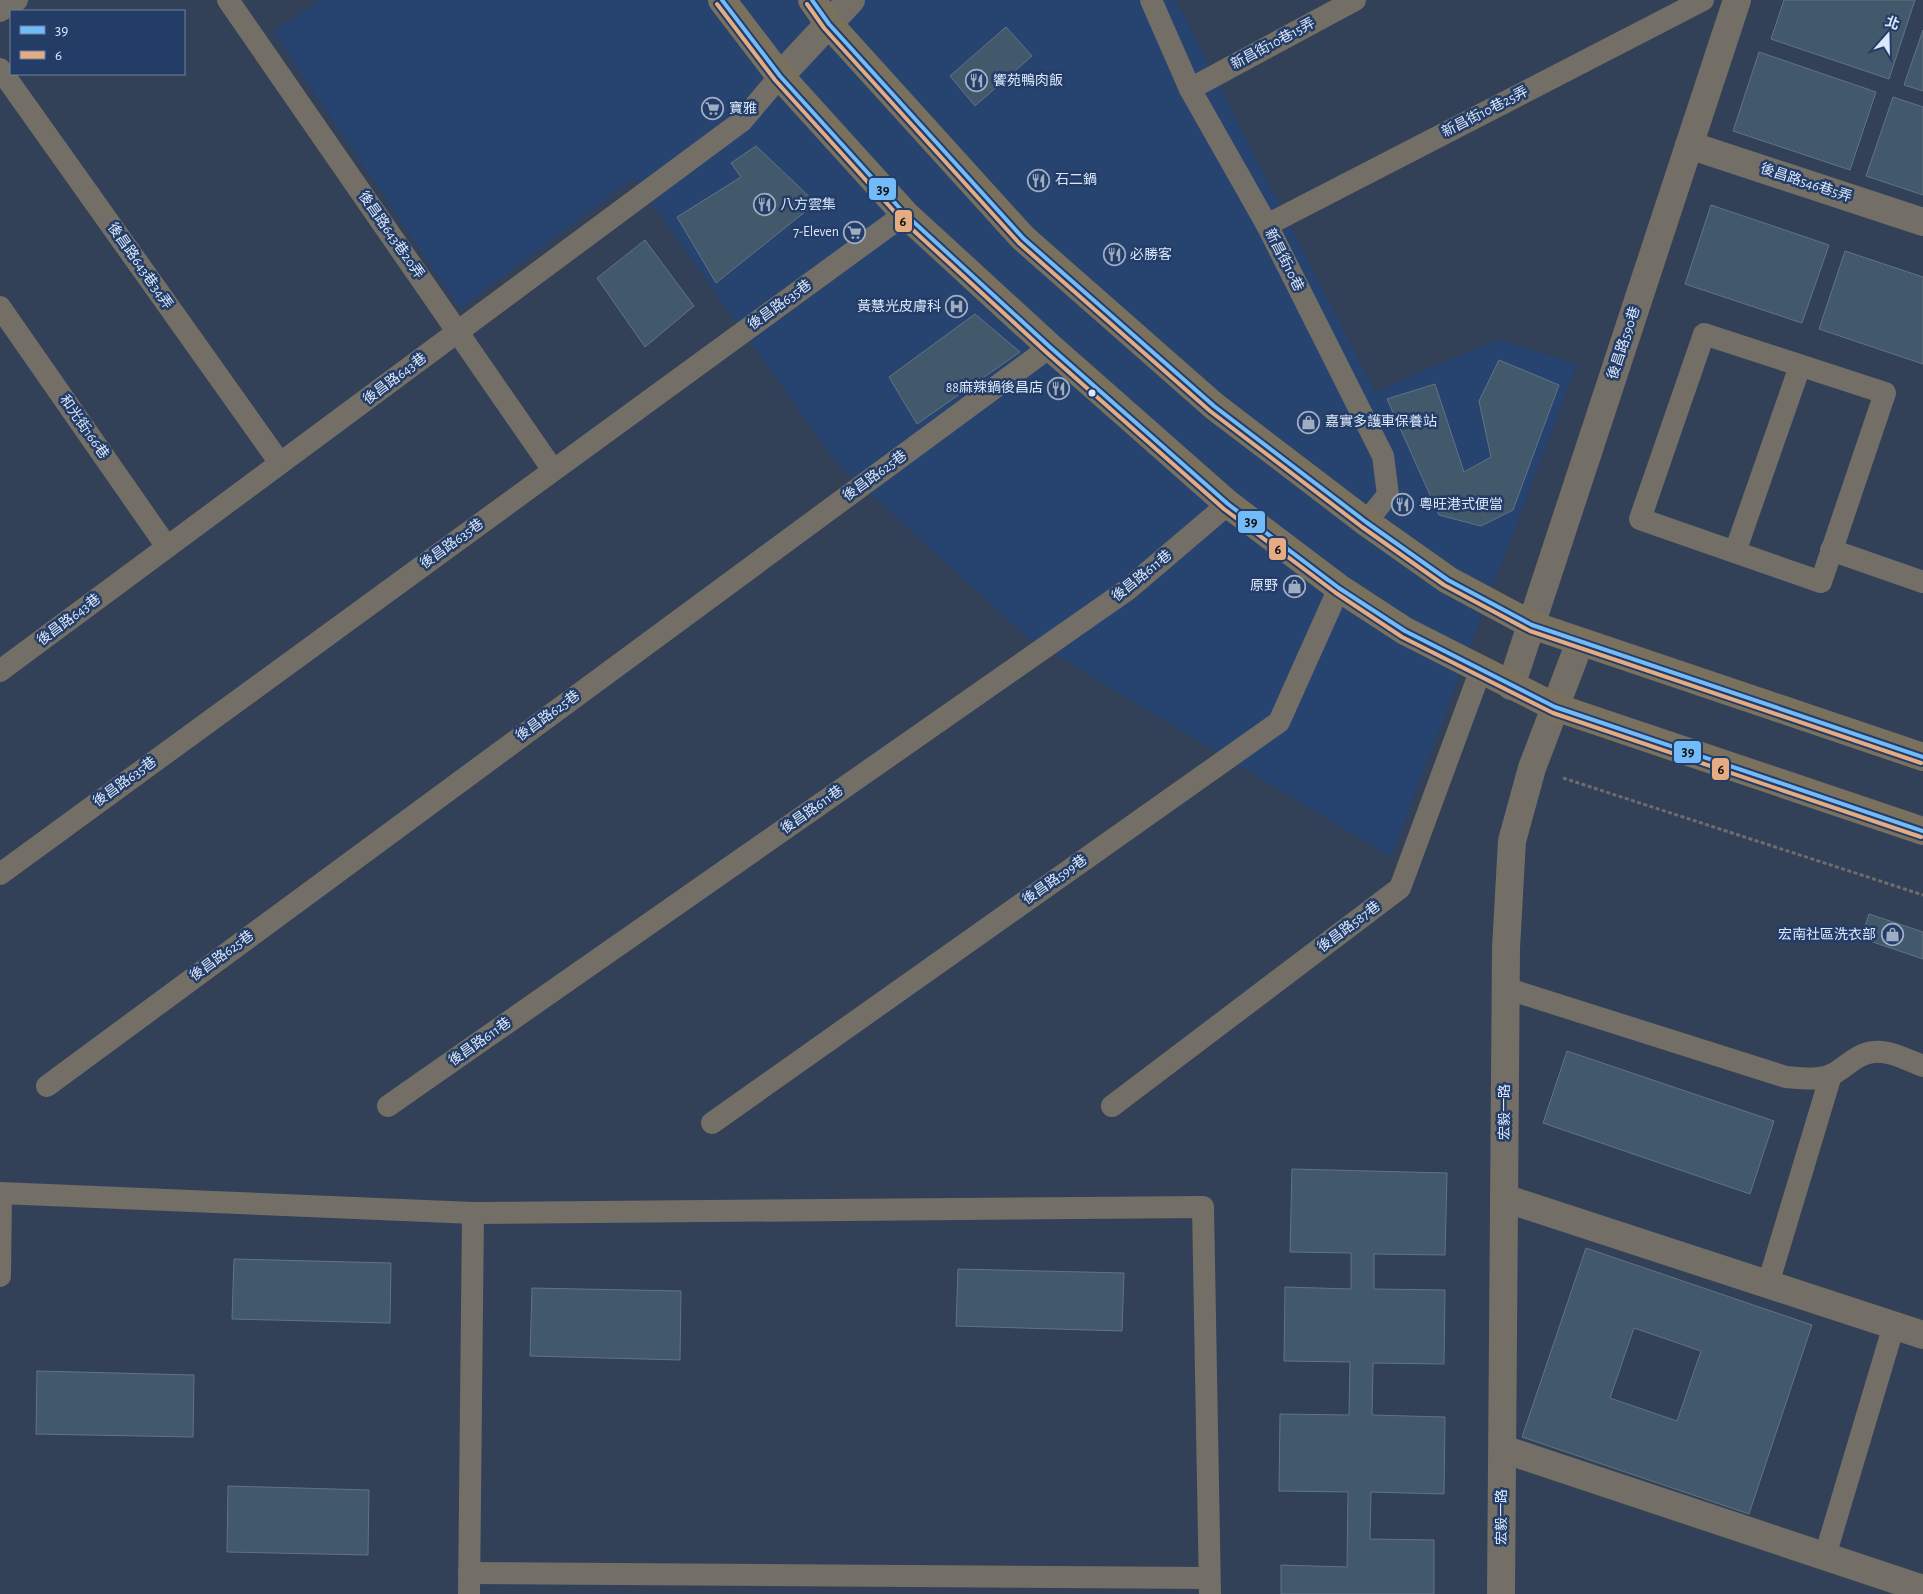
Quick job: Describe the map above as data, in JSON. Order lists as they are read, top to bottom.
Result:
{
  "streets": {
    "street": ["後昌路546巷5弄", "後昌路590巷", "宏毅一路"],
    "lane": [
      "新昌街10巷15弄",
      "新昌街10巷25弄",
      "後昌路643巷20弄",
      "新昌街10巷",
      "後昌路643巷34弄",
      "後昌路635巷",
      "後昌路643巷",
      "和光街166巷",
      "後昌路625巷",
      "後昌路611巷",
      "後昌路599巷",
      "後昌路587巷"
    ]
  },
  "crossings": [
    ["新昌街10巷15弄", "新昌街10巷"],
    ["新昌街10巷25弄", "新昌街10巷"],
    ["後昌路546巷5弄", "後昌路590巷"],
    ["後昌路643巷20弄", "後昌路635巷"],
    ["後昌路643巷20弄", "後昌路643巷"],
    ["後昌路643巷34弄", "後昌路643巷"],
    ["後昌路643巷", "和光街166巷"]
  ],
  "places": {
    "restaurant": [
      "饗苑鴨肉飯",
      "石二鍋",
      "八方雲集",
      "必勝客",
      "88麻辣鍋後昌店",
      "粵旺港式便當"
    ],
    "supermarket": ["寶雅", "7-Eleven"],
    "hospital": ["黃慧光皮膚科"],
    "shop": ["嘉實多護車保養站", "原野", "宏南社區洗衣部"]
  },
  "lines": ["transit line 39", "transit line 6"],
  "legend": ["39", "6"],
  "north": "top"
}
